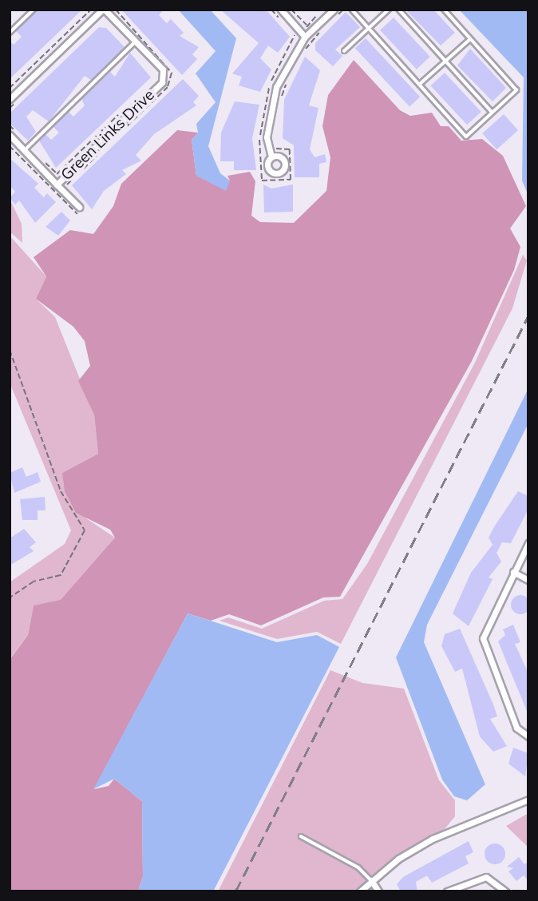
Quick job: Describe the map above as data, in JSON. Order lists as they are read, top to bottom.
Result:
{
  "streets": {
    "street": ["Green Links Drive"]
  }
}
